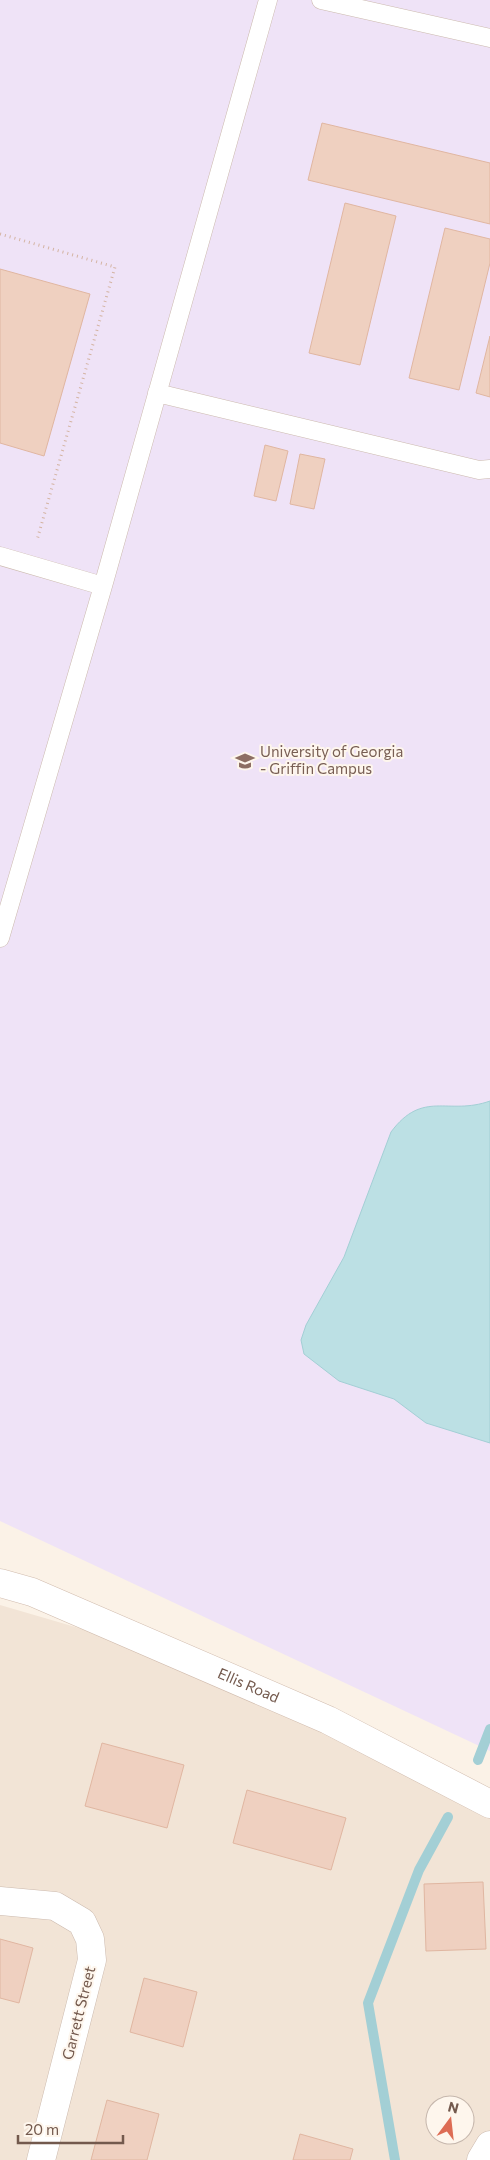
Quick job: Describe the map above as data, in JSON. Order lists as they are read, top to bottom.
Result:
{
  "streets": {
    "street": ["Ellis Road", "Garrett Street"]
  },
  "places": {
    "school or university": ["University of Georgia - Griffin Campus"]
  },
  "scale_bar": "20 m",
  "north": "top"
}
